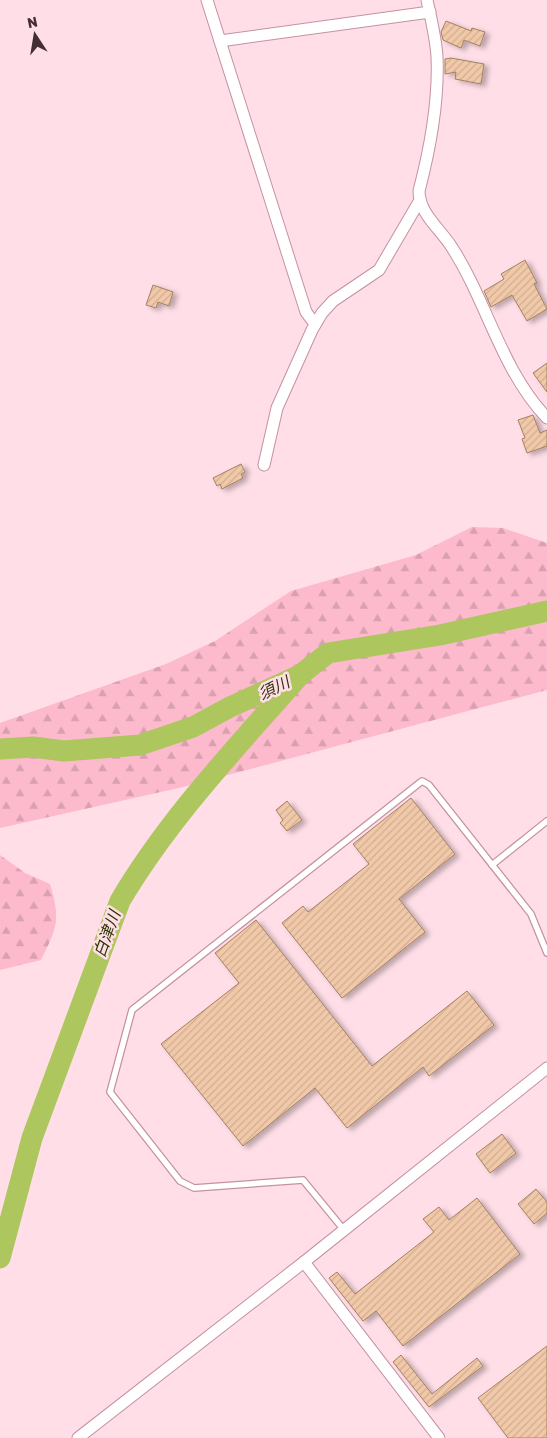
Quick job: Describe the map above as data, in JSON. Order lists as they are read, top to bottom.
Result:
{
  "water": ["須川", "白津川"],
  "north": "top"
}
